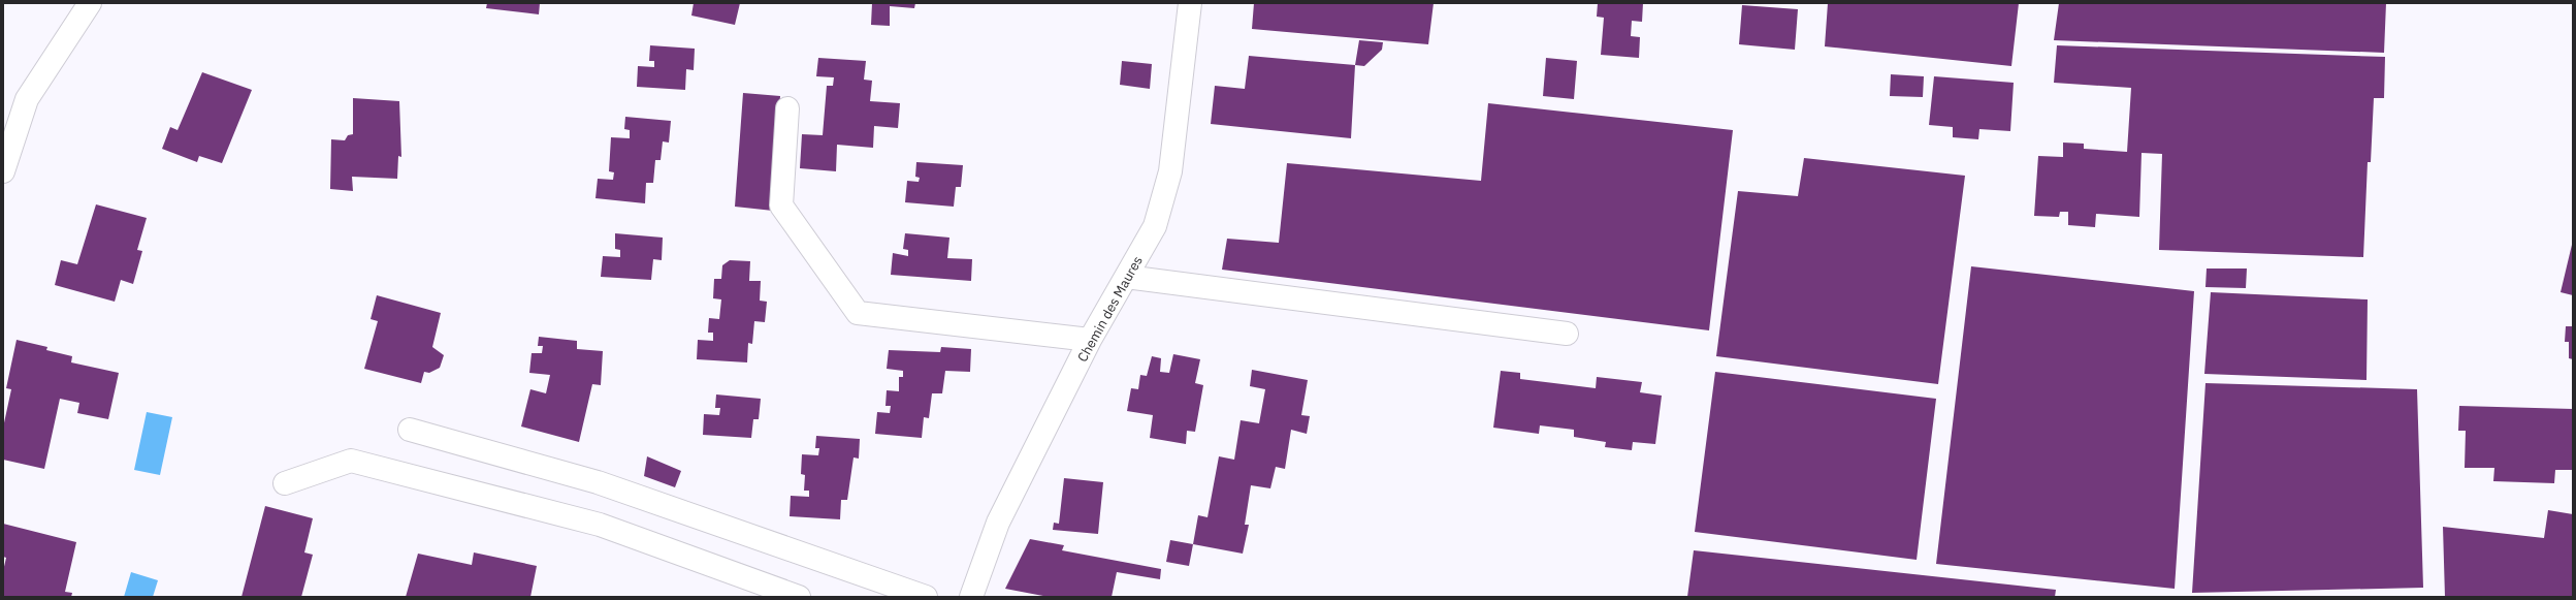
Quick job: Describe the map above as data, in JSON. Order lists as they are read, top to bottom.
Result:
{
  "streets": {
    "street": ["Chemin des Maures"]
  }
}
